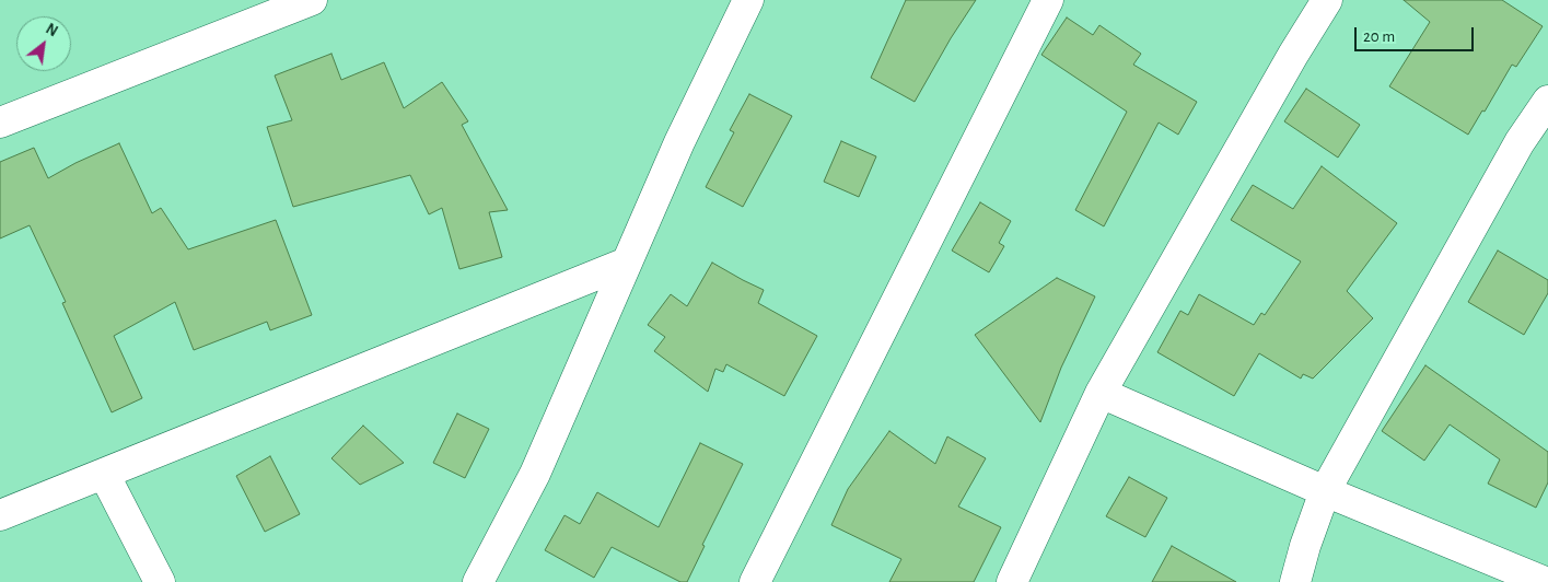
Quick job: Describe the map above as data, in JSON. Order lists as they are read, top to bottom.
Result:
{
  "scale_bar": "20 m",
  "north": "top right"
}
